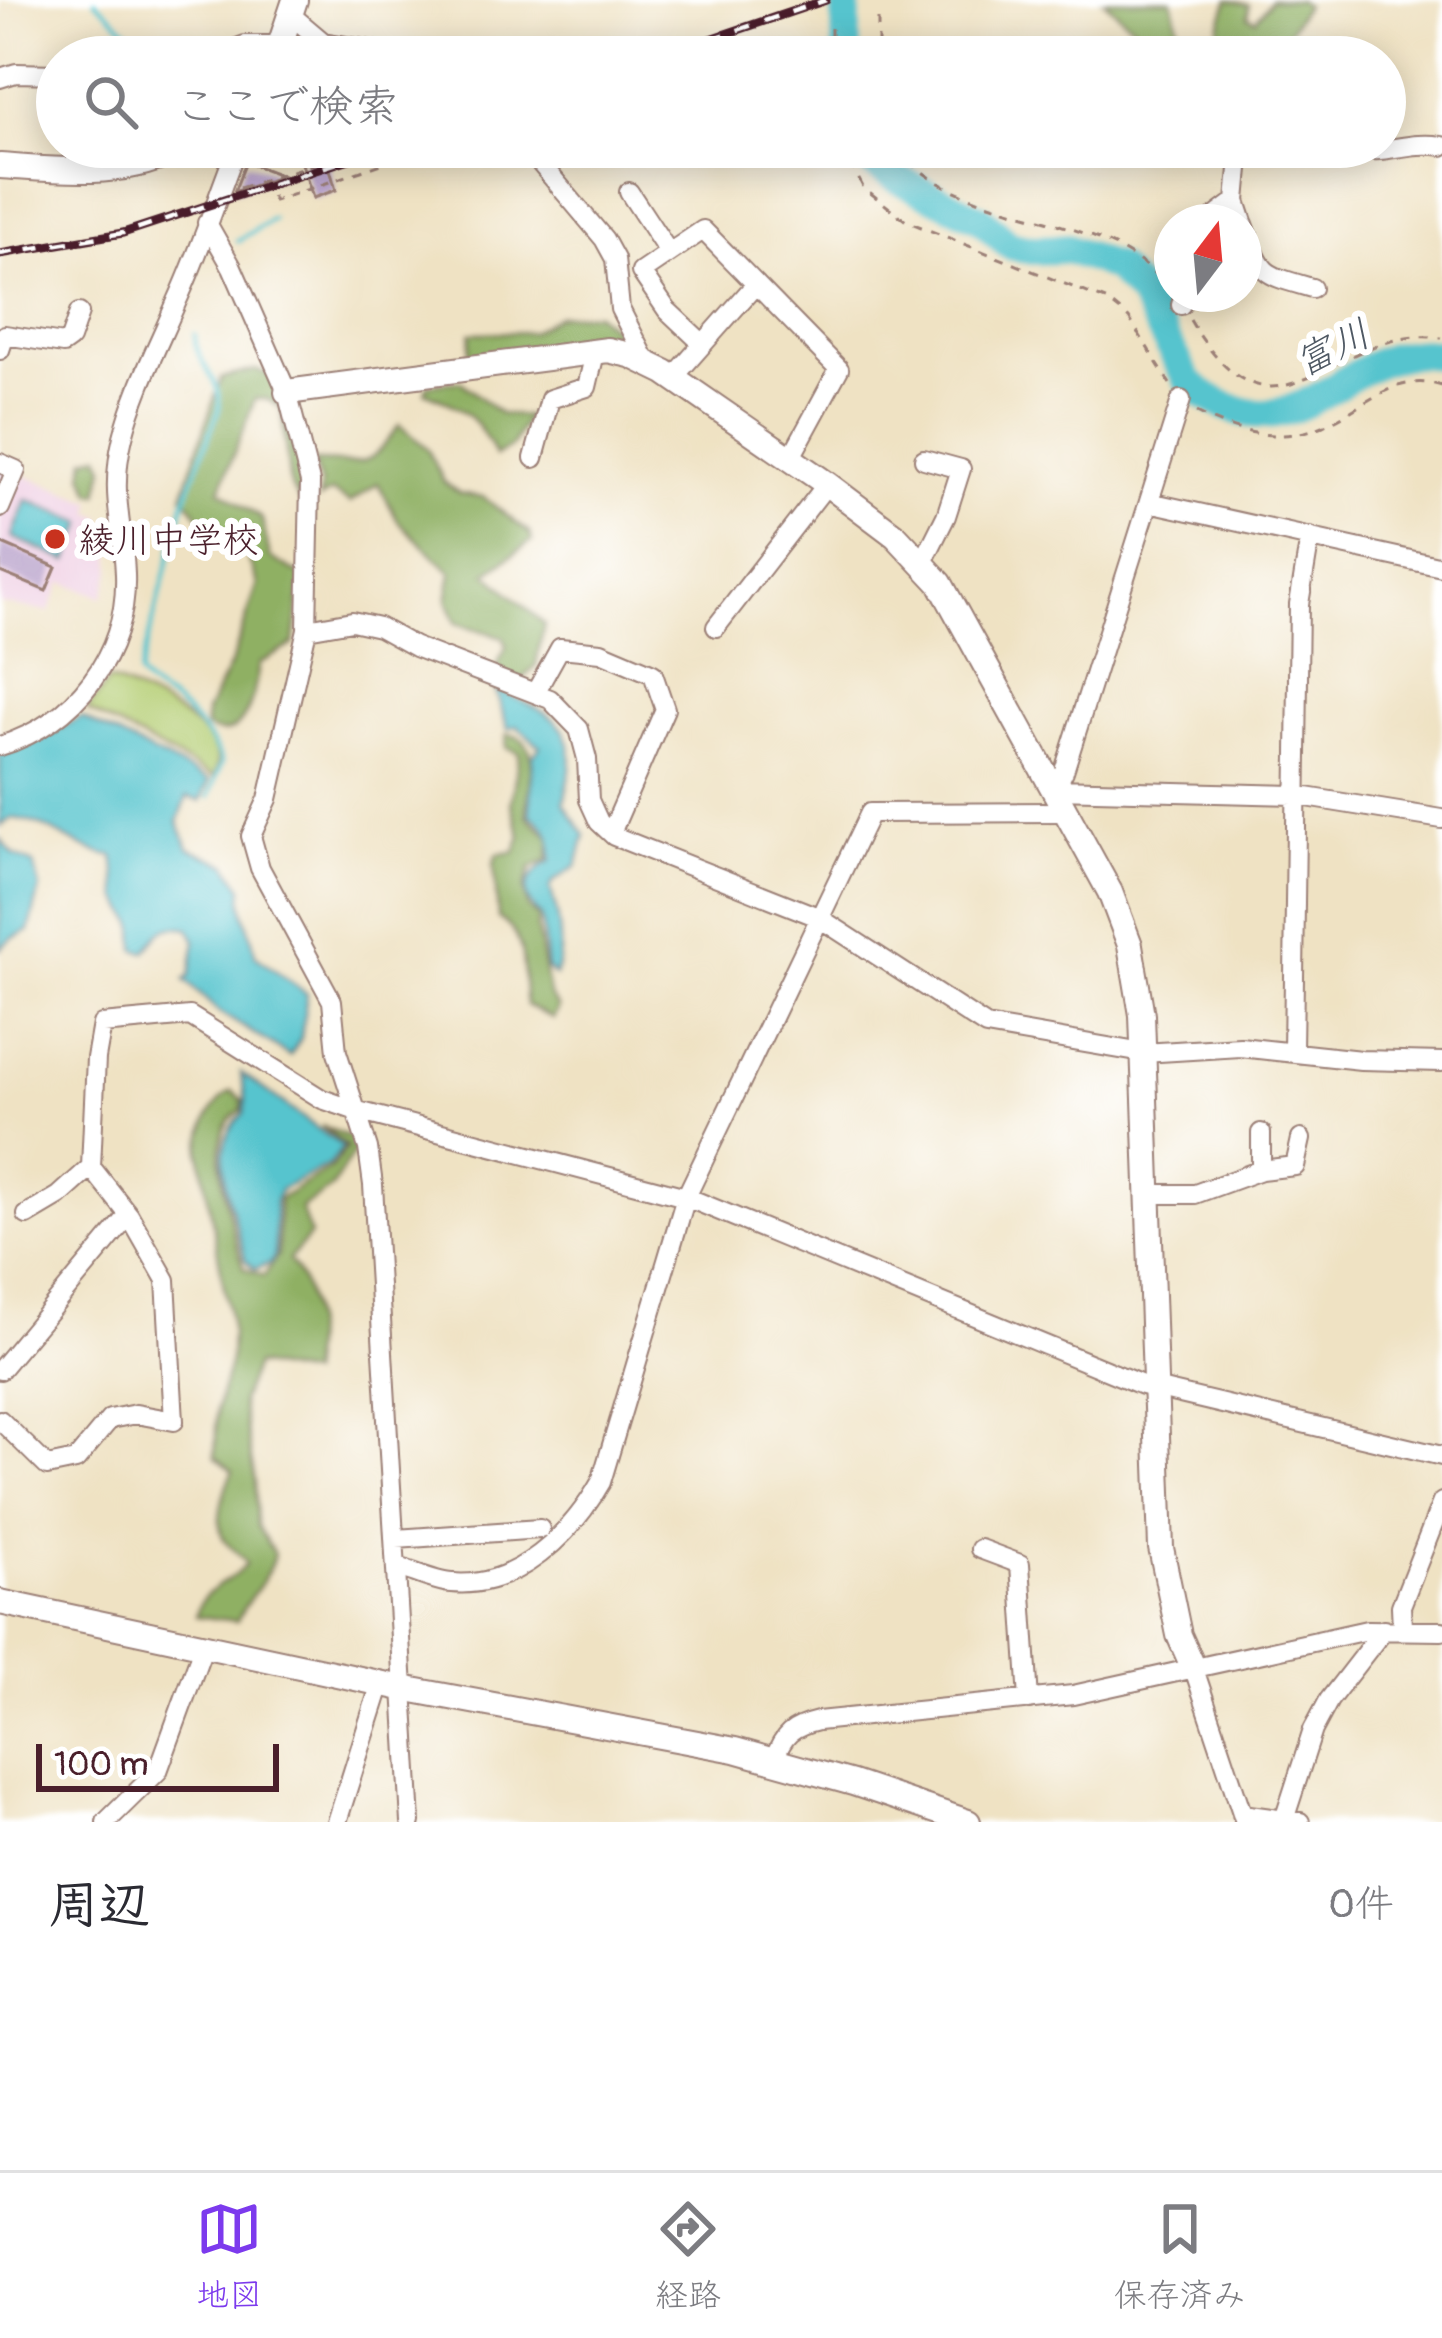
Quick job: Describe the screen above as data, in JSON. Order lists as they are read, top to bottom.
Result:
{
  "water": ["富川"],
  "places": ["綾川中学校"],
  "scale_bar": "100 m",
  "north": "top",
  "page": {
    "search": "ここで検索",
    "scale": "100 m",
    "heading": ["周辺", "0件"],
    "nav": ["地図", "経路", "保存済み"]
  }
}
